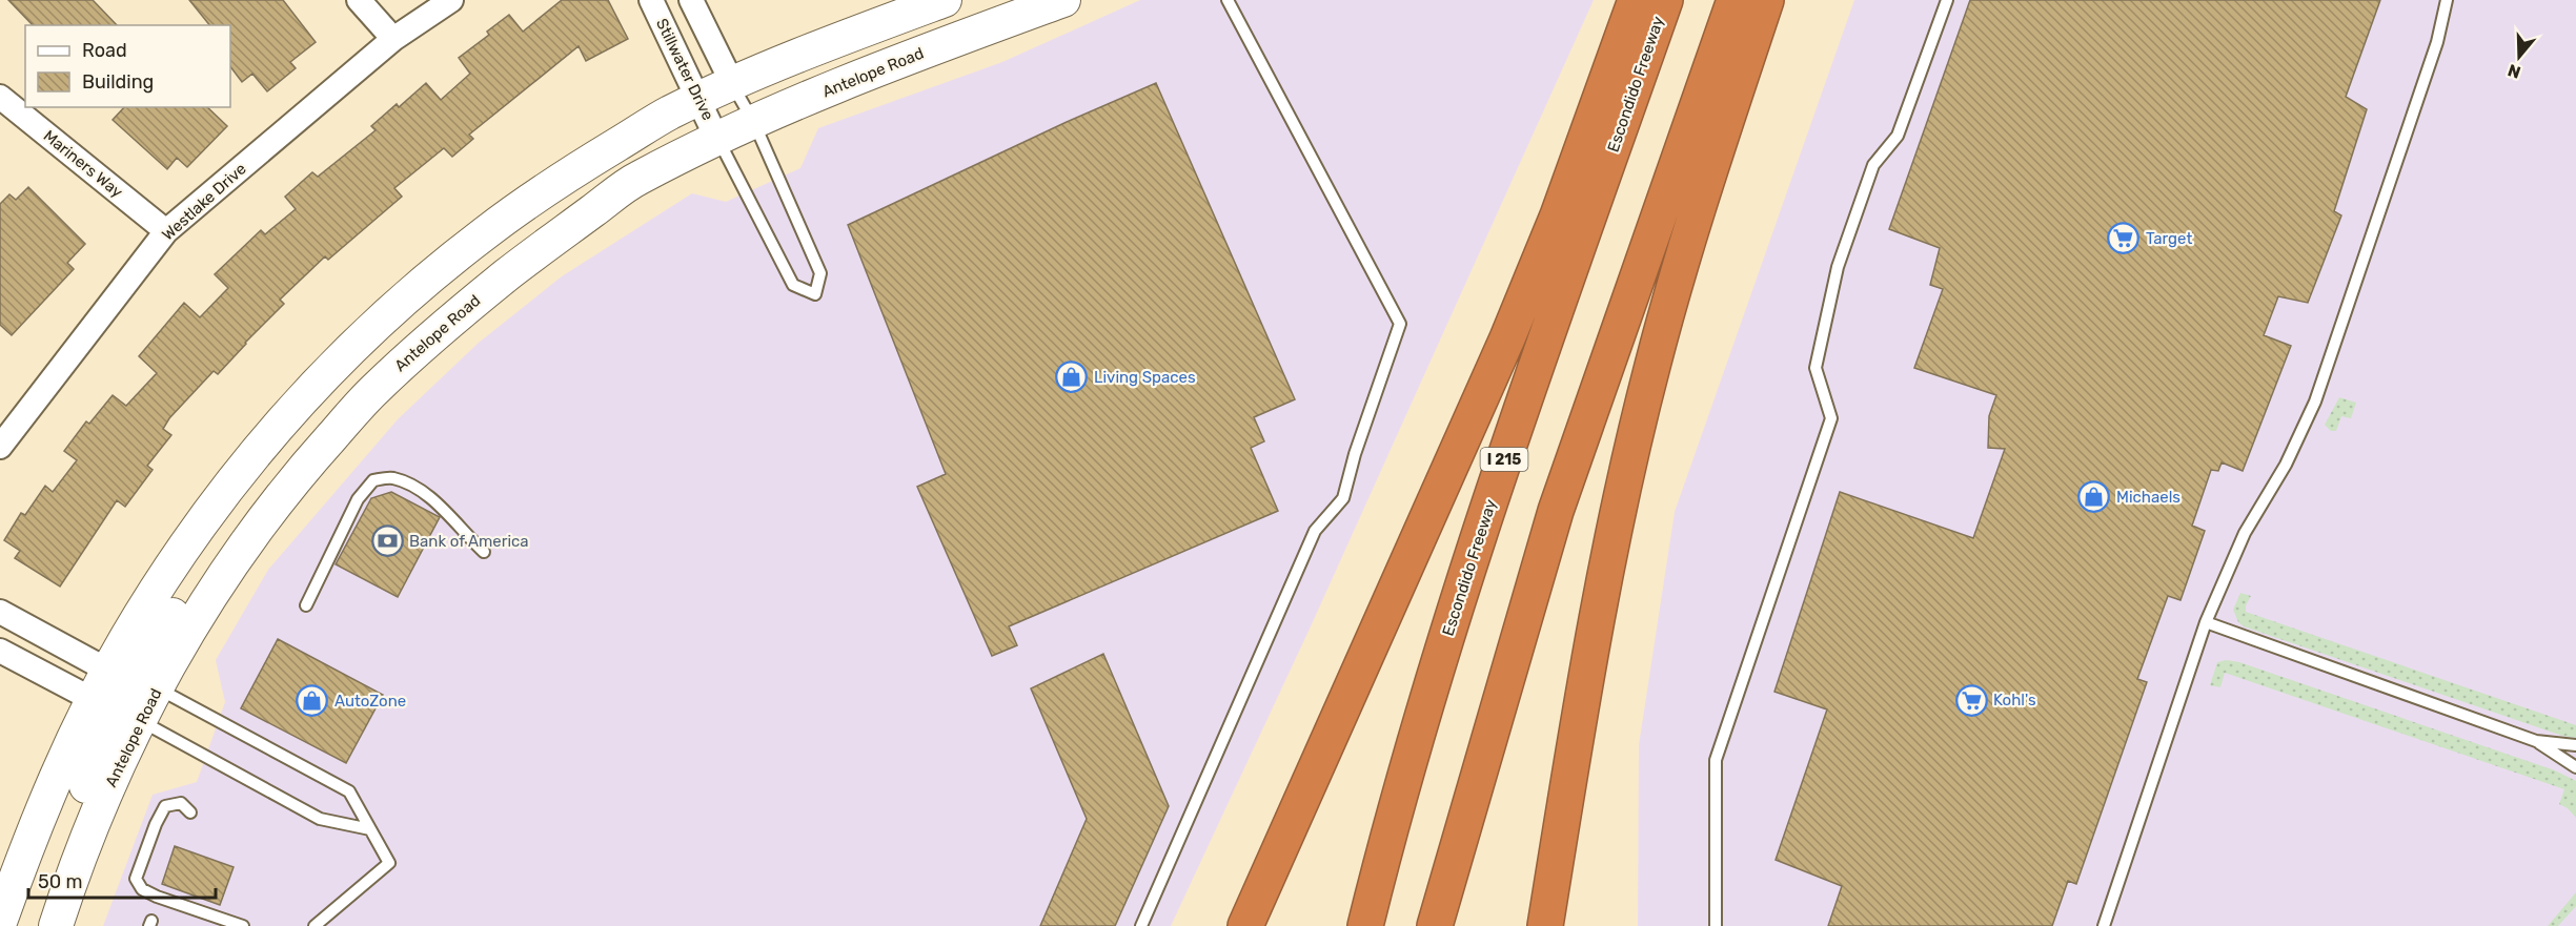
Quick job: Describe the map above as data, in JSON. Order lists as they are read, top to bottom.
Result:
{
  "streets": {
    "highway": ["Escondido Freeway", "I 215"],
    "main road": ["Antelope Road"],
    "street": ["Stillwater Drive", "Mariners Way", "Westlake Drive"]
  },
  "crossings": [
    ["Stillwater Drive", "Antelope Road"],
    ["Mariners Way", "Westlake Drive"]
  ],
  "places": {
    "supermarket": ["Target", "Kohl's"],
    "shop": ["Living Spaces", "Michaels", "AutoZone"],
    "bank": ["Bank of America"]
  },
  "legend": ["Road", "Building"],
  "scale_bar": "50 m",
  "north": "bottom"
}
